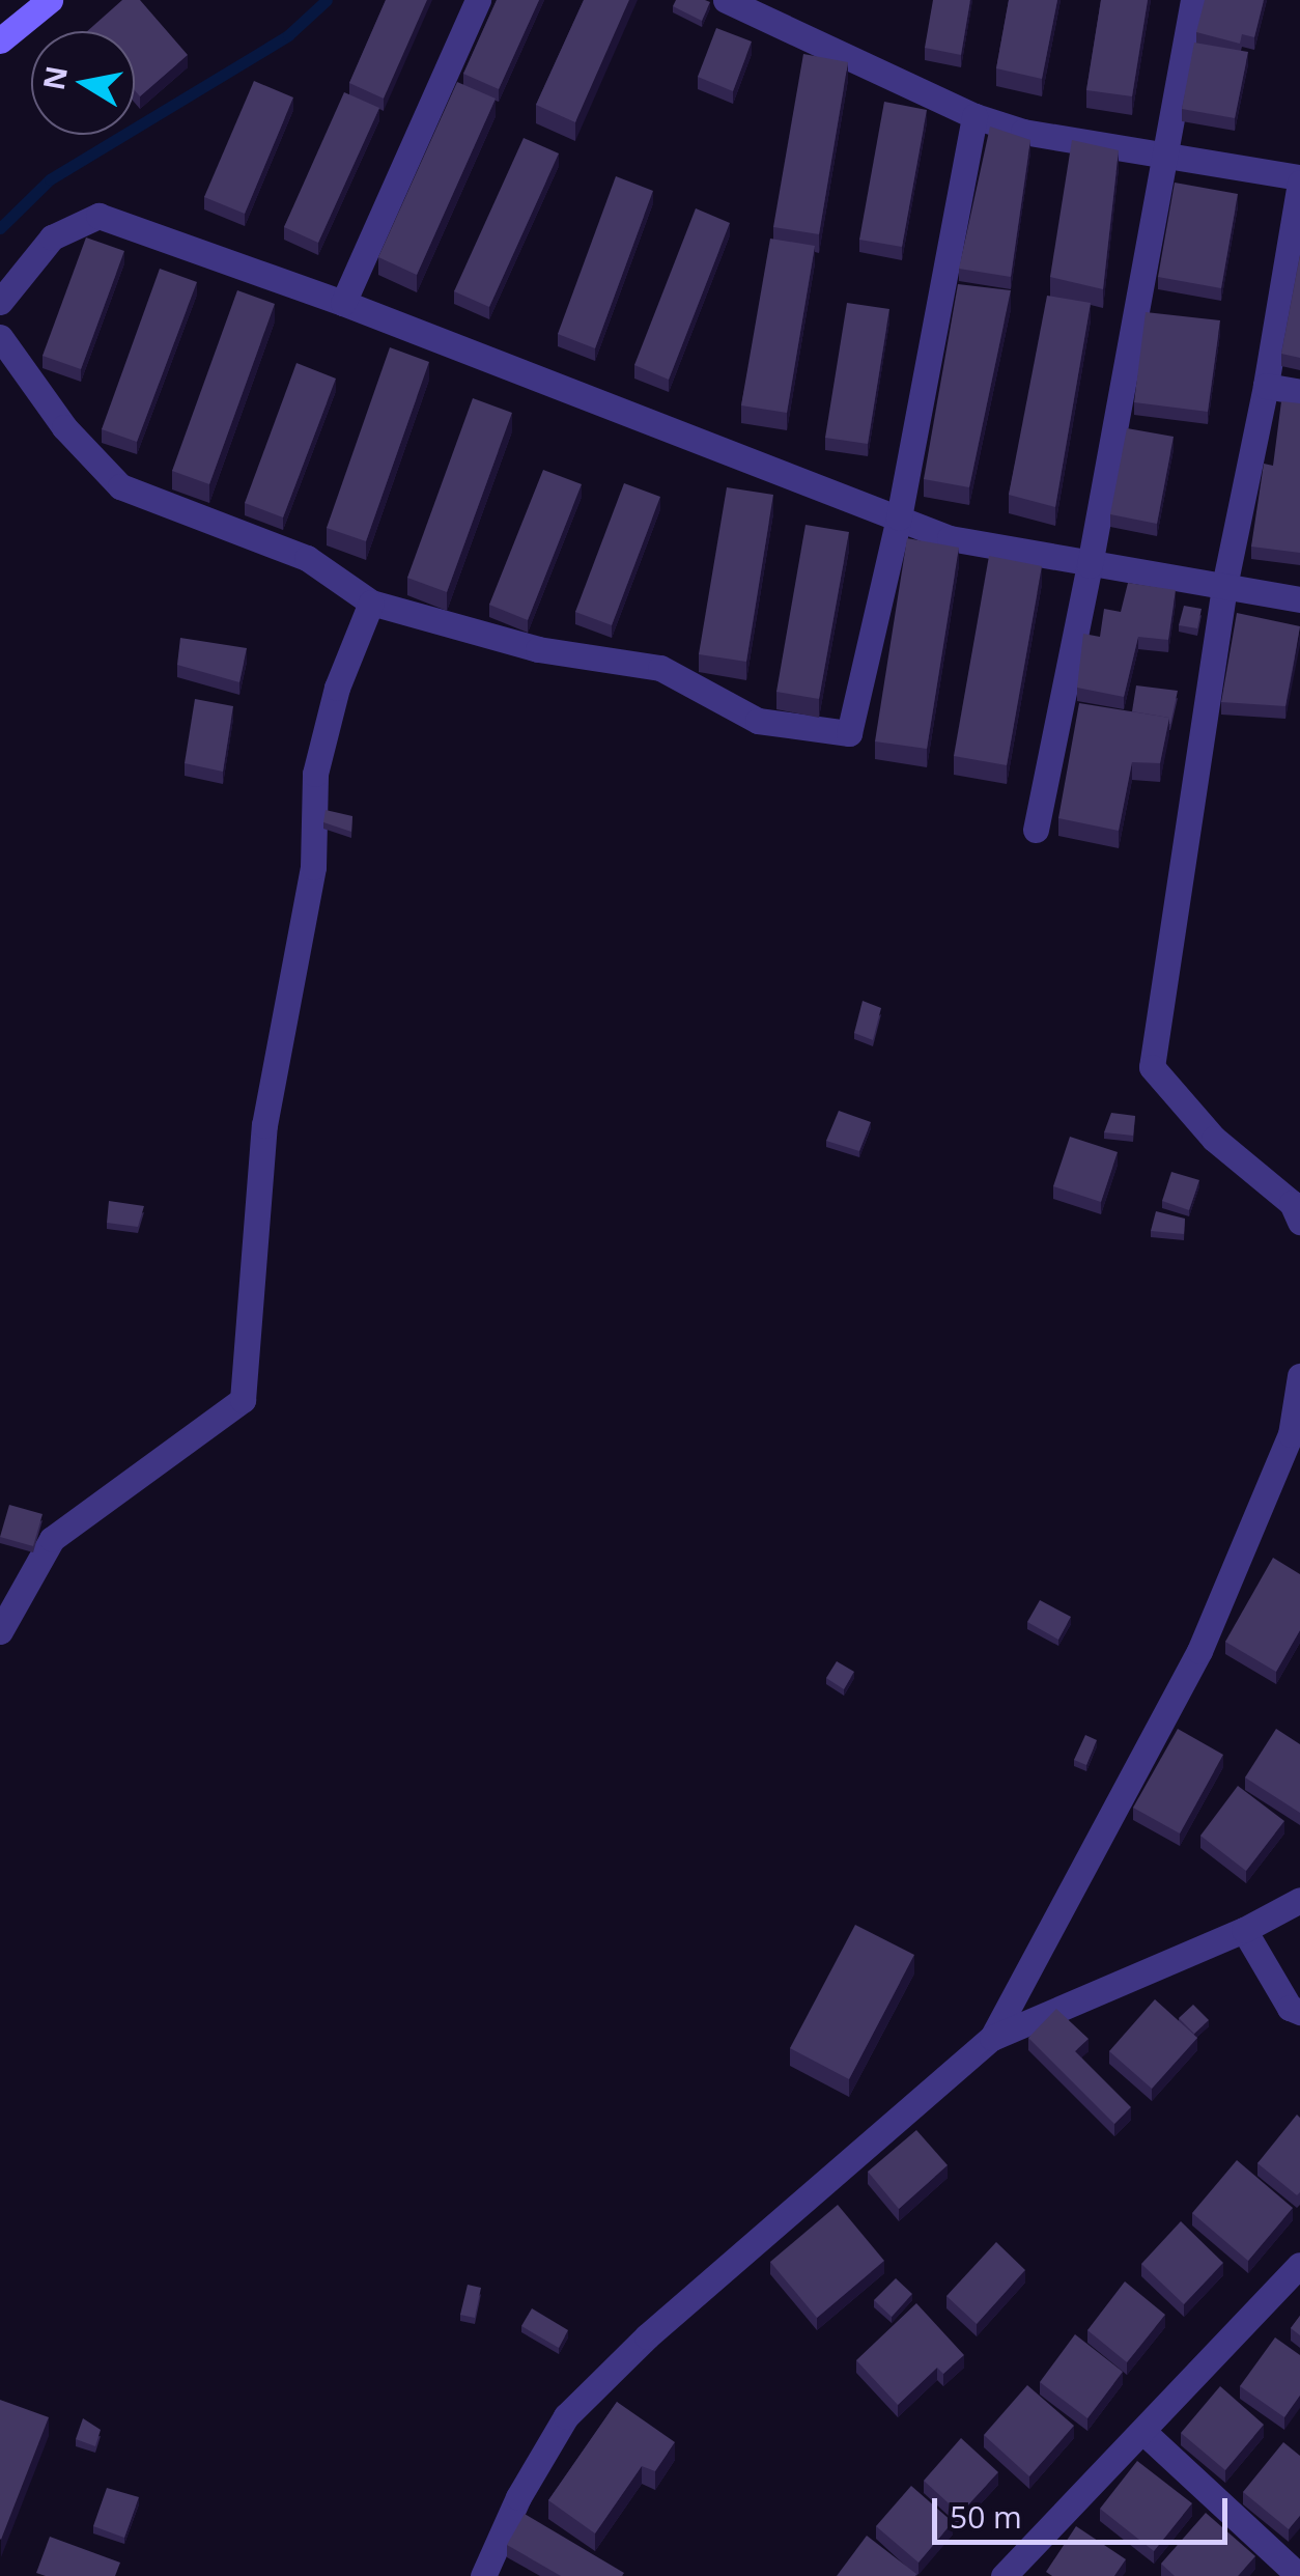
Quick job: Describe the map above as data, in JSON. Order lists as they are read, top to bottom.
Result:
{
  "scale_bar": "50 m",
  "north": "left"
}
